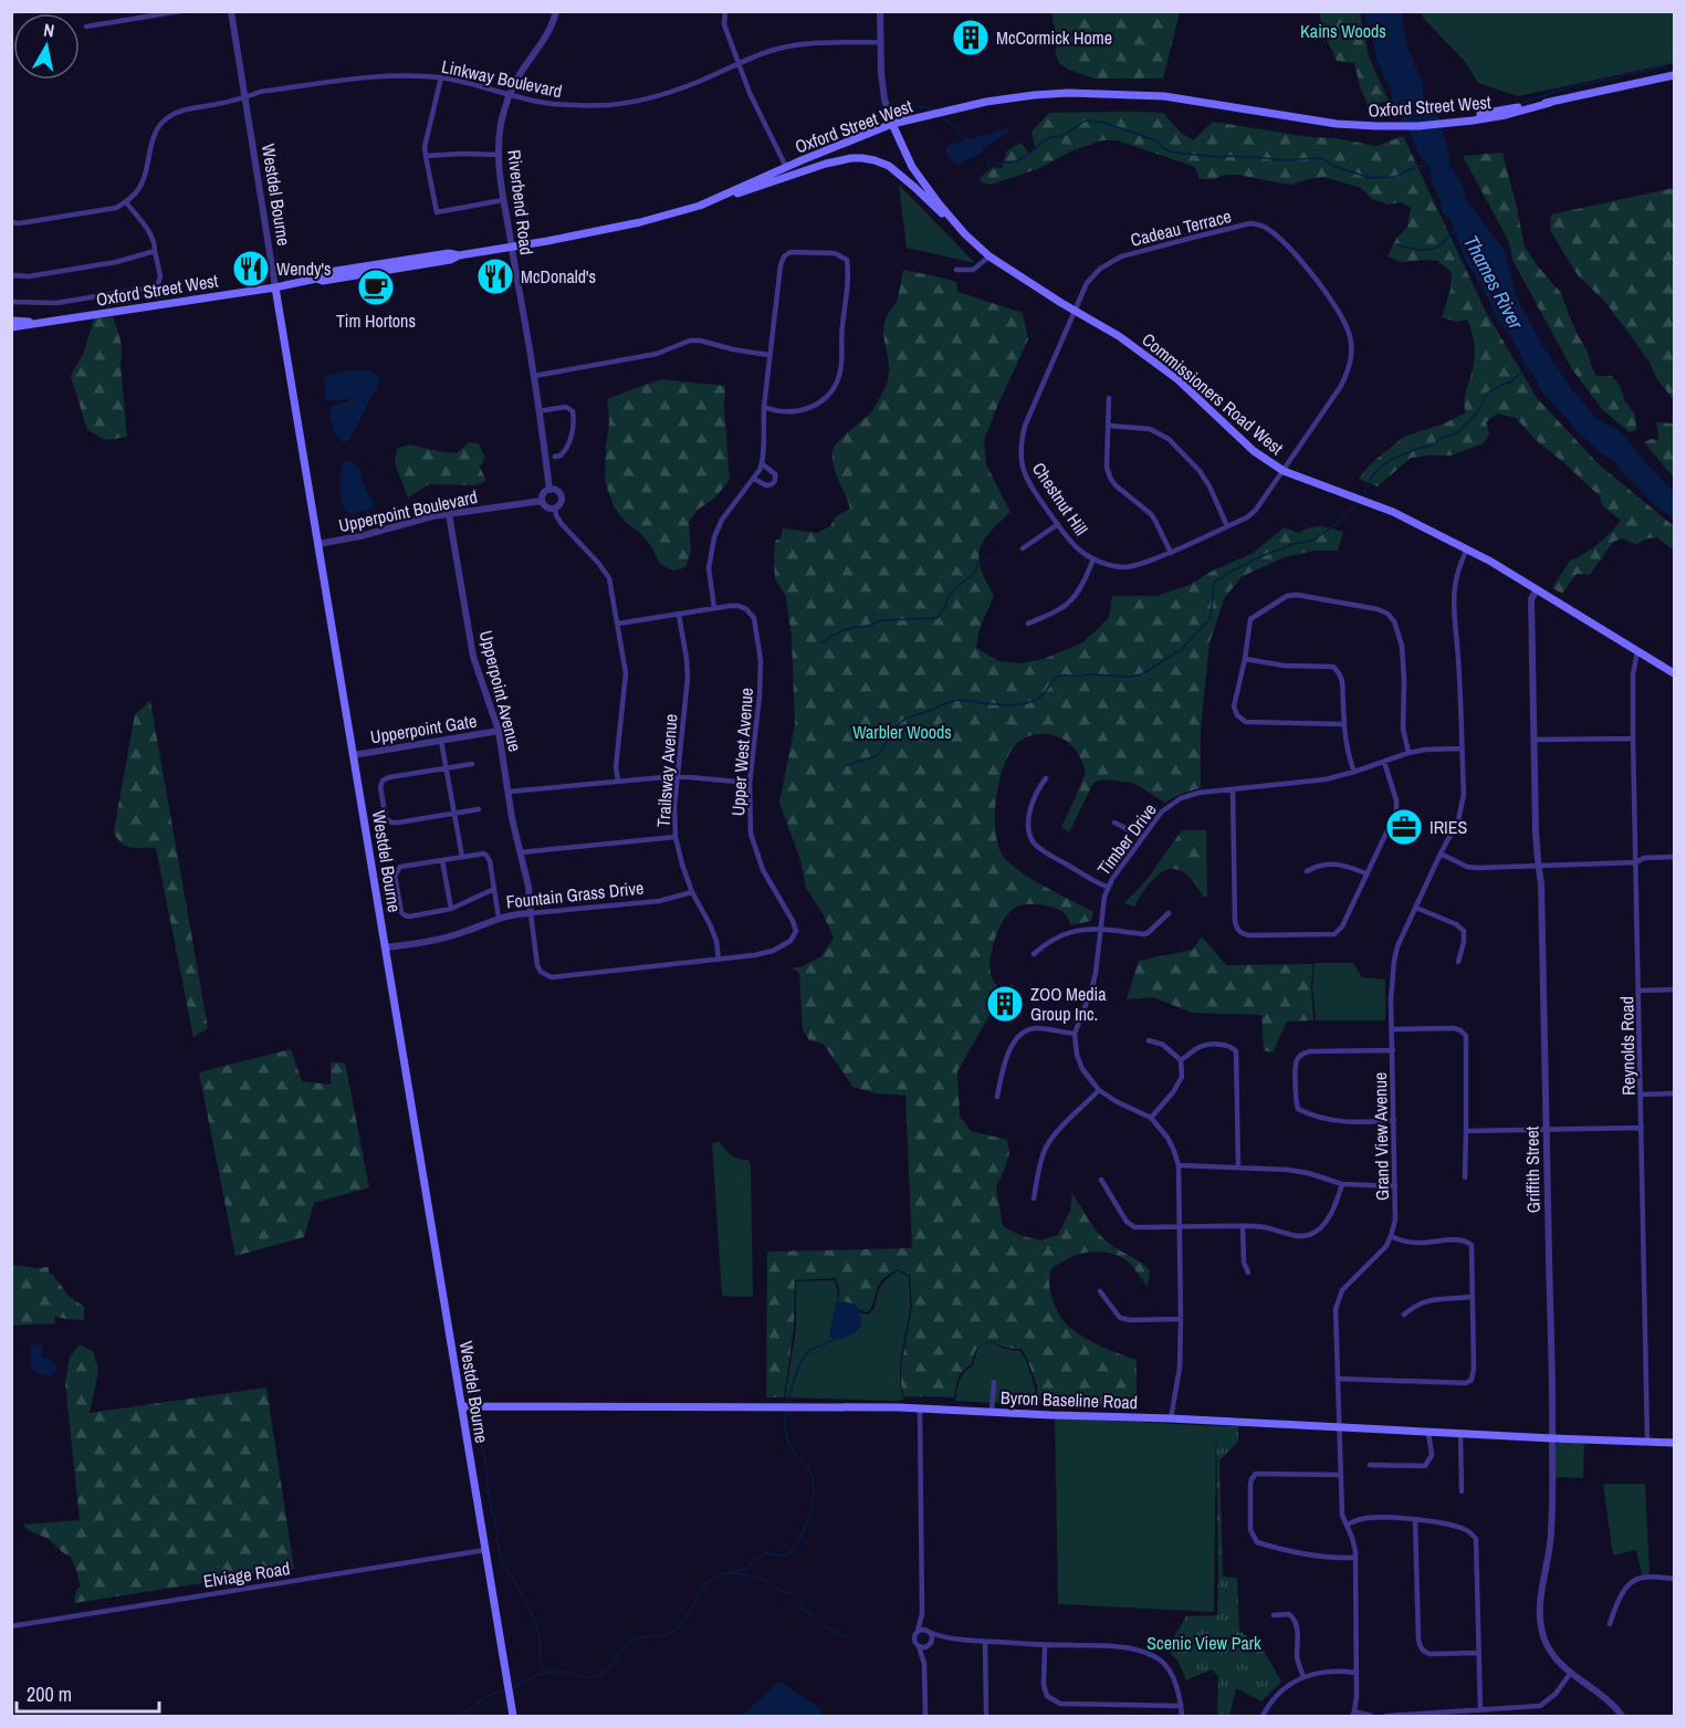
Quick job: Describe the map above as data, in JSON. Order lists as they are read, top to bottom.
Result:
{
  "streets": {
    "main road": [
      "Oxford Street West",
      "Westdel Bourne",
      "Commissioners Road West",
      "Byron Baseline Road"
    ],
    "street": [
      "Linkway Boulevard",
      "Riverbend Road",
      "Cadeau Terrace",
      "Chestnut Hill",
      "Upperpoint Boulevard",
      "Upperpoint Avenue",
      "Upperpoint Gate",
      "Upper West Avenue",
      "Trailsway Avenue",
      "Timber Drive",
      "Fountain Grass Drive",
      "Reynolds Road",
      "Grand View Avenue",
      "Griffith Street",
      "Elviage Road"
    ]
  },
  "crossings": [
    ["Linkway Boulevard", "Westdel Bourne"],
    ["Linkway Boulevard", "Riverbend Road"],
    ["Oxford Street West", "Westdel Bourne"],
    ["Oxford Street West", "Riverbend Road"],
    ["Oxford Street West", "Commissioners Road West"],
    ["Westdel Bourne", "Upperpoint Boulevard"],
    ["Westdel Bourne", "Upperpoint Gate"],
    ["Westdel Bourne", "Fountain Grass Drive"],
    ["Westdel Bourne", "Byron Baseline Road"],
    ["Westdel Bourne", "Elviage Road"],
    ["Riverbend Road", "Upperpoint Boulevard"],
    ["Cadeau Terrace", "Commissioners Road West"],
    ["Cadeau Terrace", "Chestnut Hill"],
    ["Commissioners Road West", "Chestnut Hill"],
    ["Commissioners Road West", "Reynolds Road"],
    ["Commissioners Road West", "Grand View Avenue"],
    ["Commissioners Road West", "Griffith Street"],
    ["Upperpoint Boulevard", "Upperpoint Avenue"],
    ["Upperpoint Avenue", "Upperpoint Gate"],
    ["Upperpoint Avenue", "Upper West Avenue"],
    ["Upperpoint Avenue", "Fountain Grass Drive"],
    ["Upper West Avenue", "Trailsway Avenue"],
    ["Upper West Avenue", "Fountain Grass Drive"],
    ["Trailsway Avenue", "Fountain Grass Drive"],
    ["Timber Drive", "Grand View Avenue"],
    ["Reynolds Road", "Byron Baseline Road"],
    ["Griffith Street", "Byron Baseline Road"]
  ],
  "water": ["Thames River"],
  "parks": ["Kains Woods", "Warbler Woods", "Scenic View Park"],
  "places": {
    "building": ["McCormick Home", "ZOO Media Group Inc."],
    "restaurant": ["Wendy's", "McDonald's"],
    "cafe": ["Tim Hortons"],
    "office": ["IRIES"]
  },
  "scale_bar": "200 m",
  "north": "top"
}
